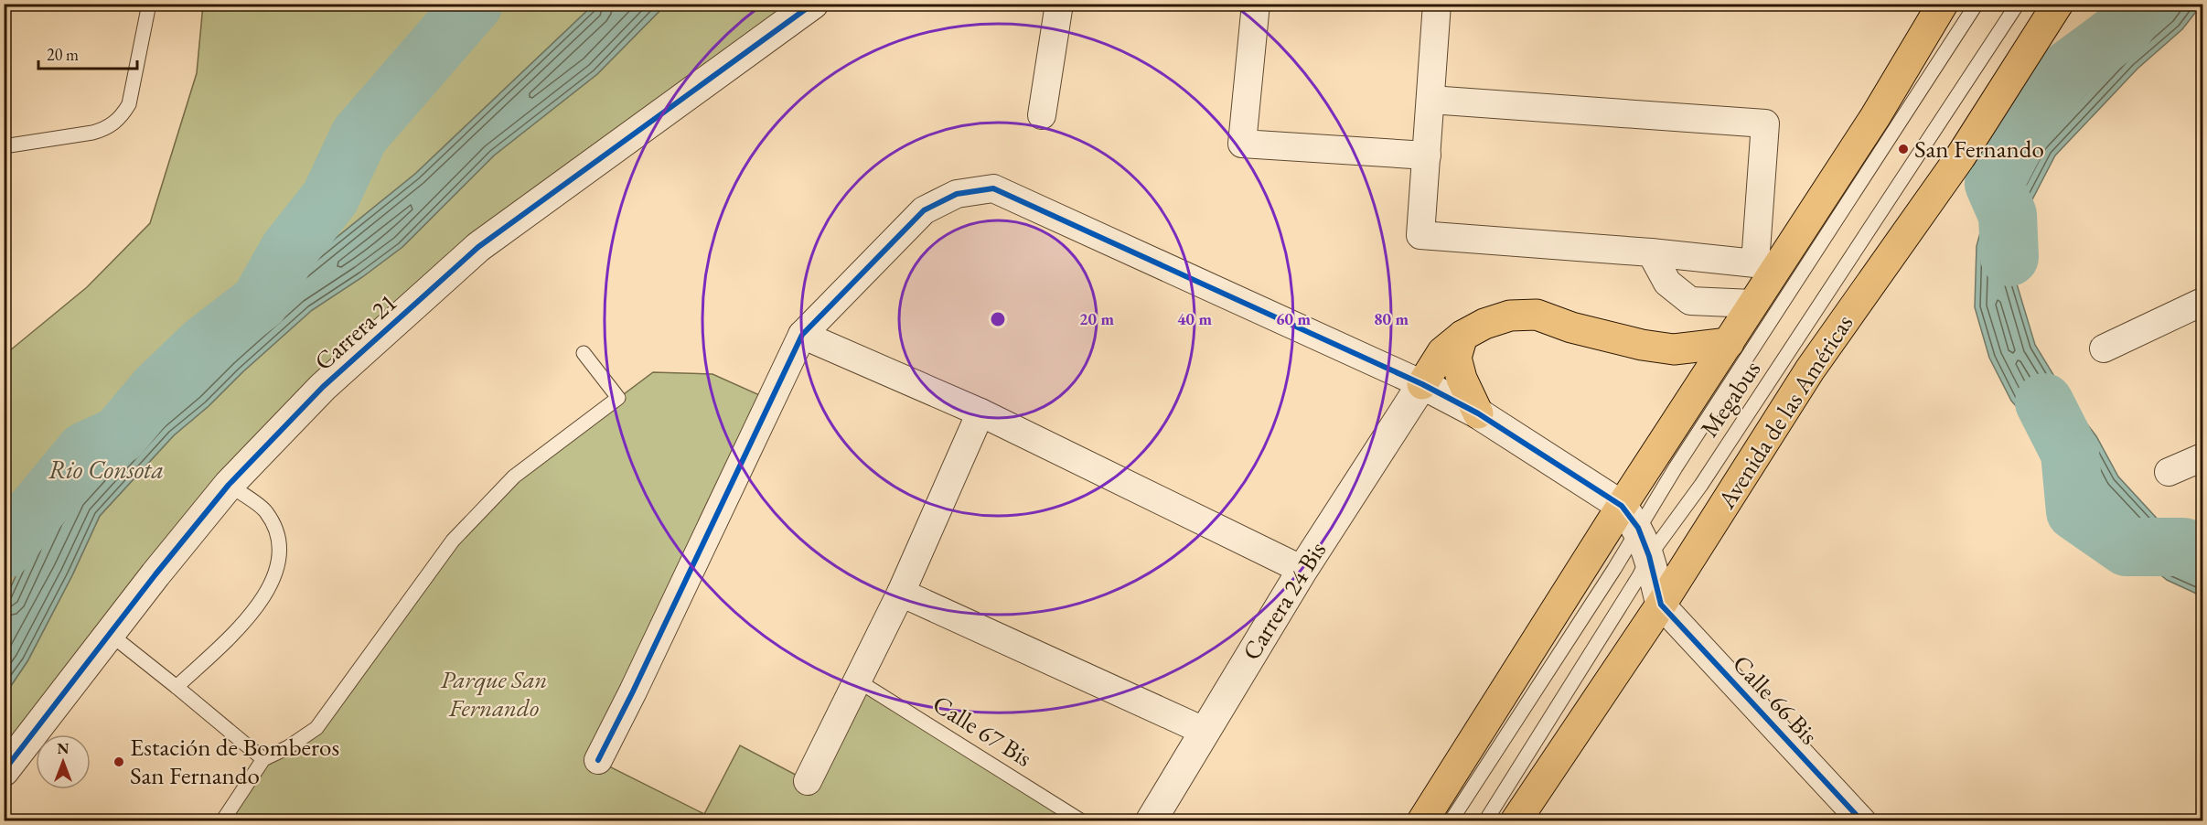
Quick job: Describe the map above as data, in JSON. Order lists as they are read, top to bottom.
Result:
{
  "streets": {
    "main road": ["Avenida de las Américas"],
    "street": ["Carrera 21", "Carrera 24 Bis", "Calle 66 Bis"],
    "lane": ["Megabus", "Calle 67 Bis"]
  },
  "crossings": [
    ["Avenida de las Américas", "Calle 66 Bis"]
  ],
  "water": ["Rio Consota"],
  "parks": ["Parque San Fernando"],
  "places": ["San Fernando", "Estación de Bomberos San Fernando"],
  "scale_bar": "20 m",
  "north": "top",
  "rings": [
    "20 m",
    "40 m",
    "60 m",
    "80 m"
  ]
}
